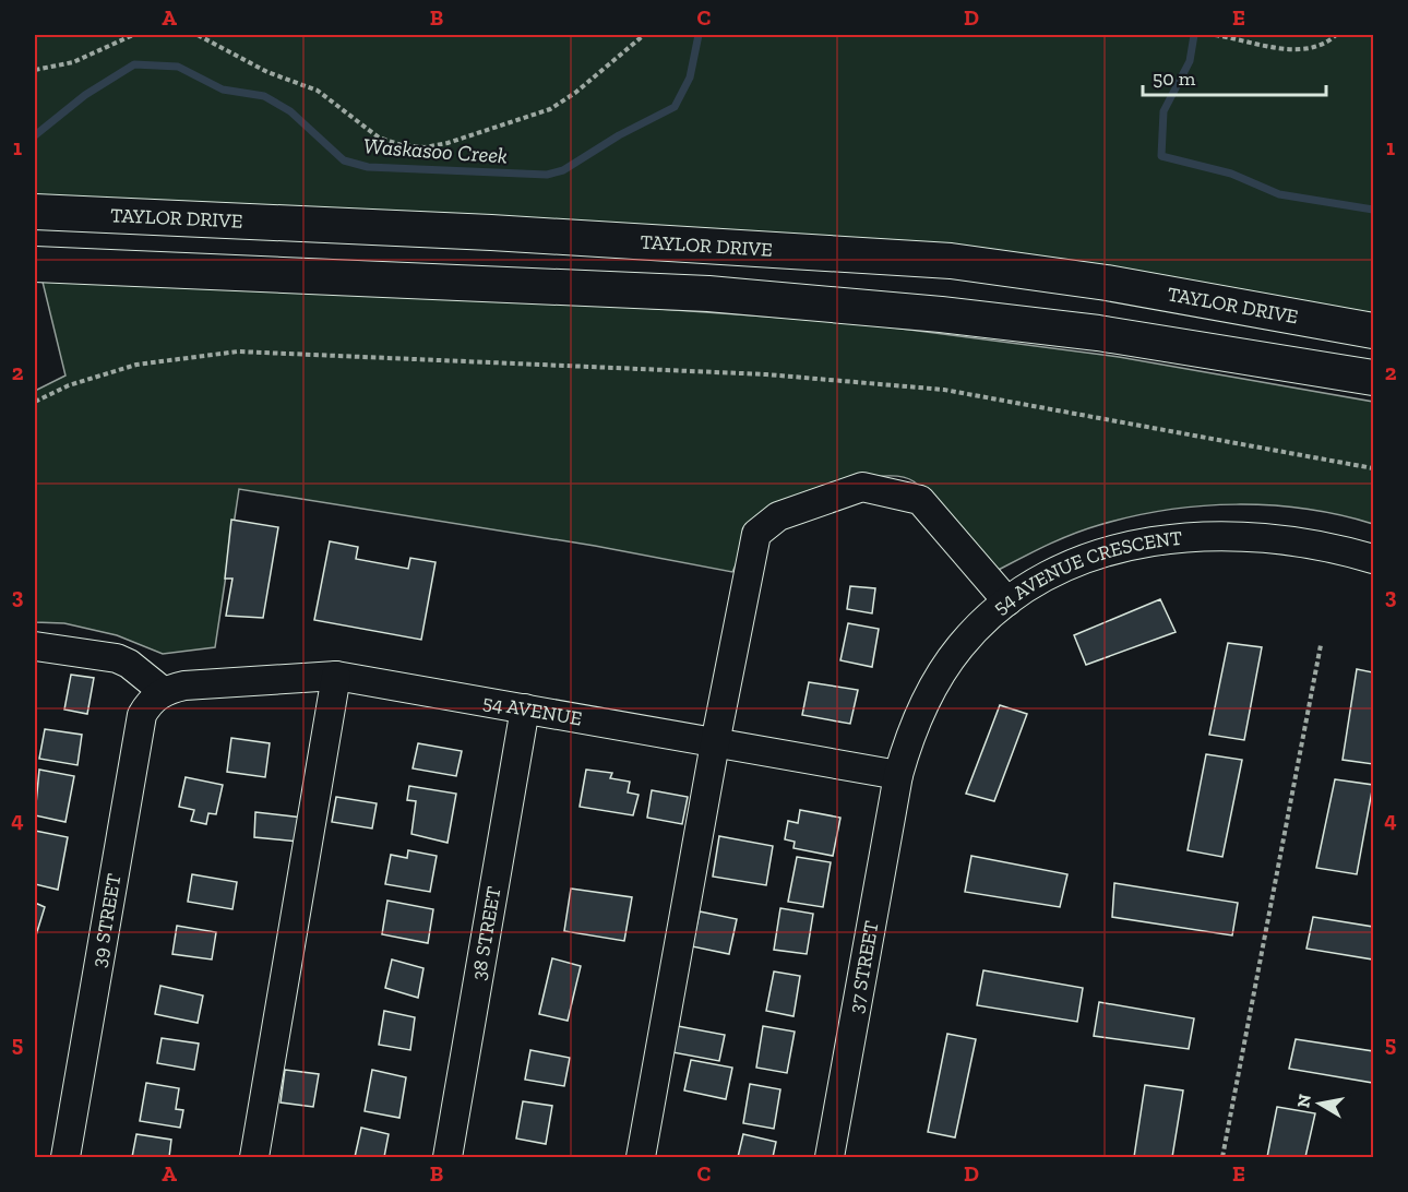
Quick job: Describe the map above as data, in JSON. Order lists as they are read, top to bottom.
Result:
{
  "streets": {
    "main road": ["TAYLOR DRIVE"],
    "street": [
      "54 AVENUE CRESCENT",
      "54 AVENUE",
      "39 STREET",
      "38 STREET",
      "37 STREET"
    ]
  },
  "crossings": [
    ["54 AVENUE CRESCENT", "54 AVENUE"],
    ["54 AVENUE CRESCENT", "37 STREET"],
    ["54 AVENUE", "39 STREET"],
    ["54 AVENUE", "38 STREET"],
    ["54 AVENUE", "37 STREET"]
  ],
  "water": ["Waskasoo Creek"],
  "scale_bar": "50 m",
  "north": "left",
  "grid": {
    "columns": [
      "A",
      "B",
      "C",
      "D",
      "E"
    ],
    "rows": [
      "1",
      "2",
      "3",
      "4",
      "5"
    ]
  }
}
